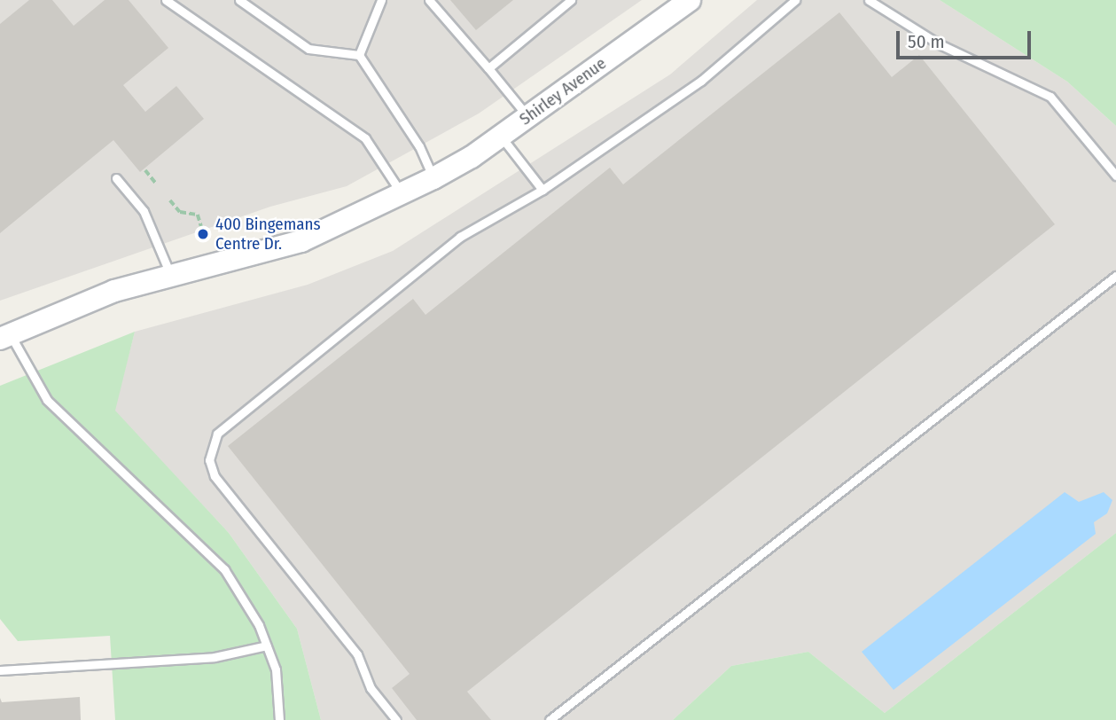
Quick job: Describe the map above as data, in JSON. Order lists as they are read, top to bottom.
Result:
{
  "streets": {
    "main road": ["Shirley Avenue"]
  },
  "places": ["400 Bingemans Centre Dr."],
  "scale_bar": "50 m"
}
